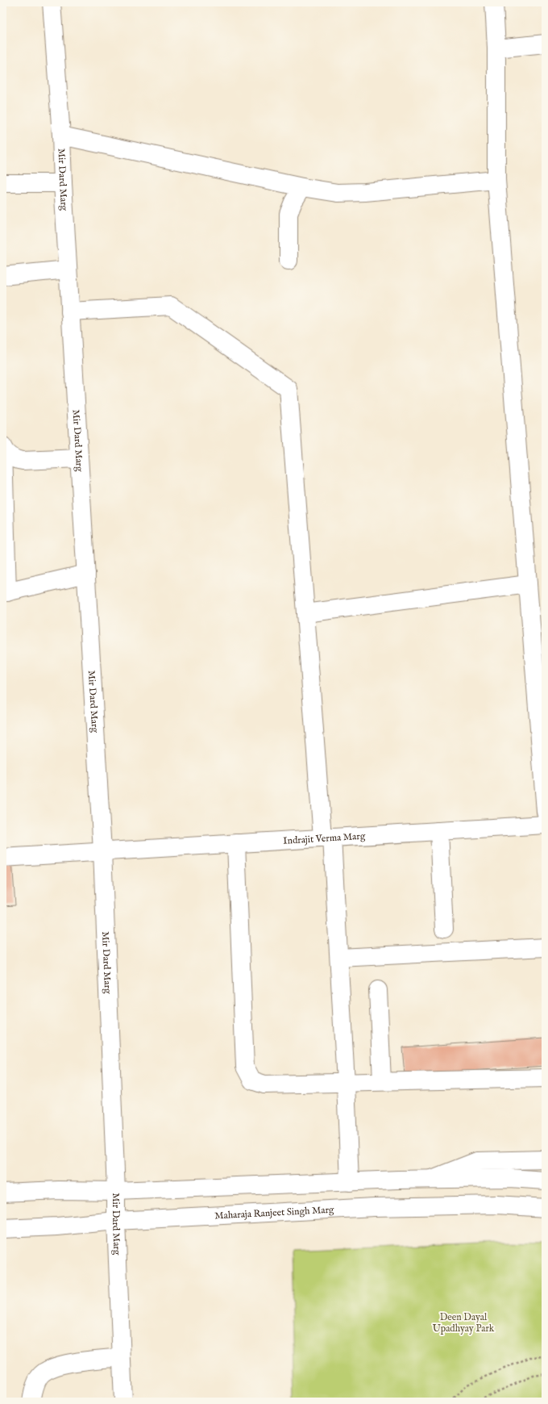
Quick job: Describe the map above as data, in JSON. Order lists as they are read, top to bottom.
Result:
{
  "streets": {
    "street": ["Mir Dard Marg", "Indrajit Verma Marg", "Maharaja Ranjeet Singh Marg"]
  },
  "crossings": [
    ["Mir Dard Marg", "Indrajit Verma Marg"],
    ["Mir Dard Marg", "Maharaja Ranjeet Singh Marg"]
  ],
  "parks": ["Deen Dayal Upadhyay Park"]
}
